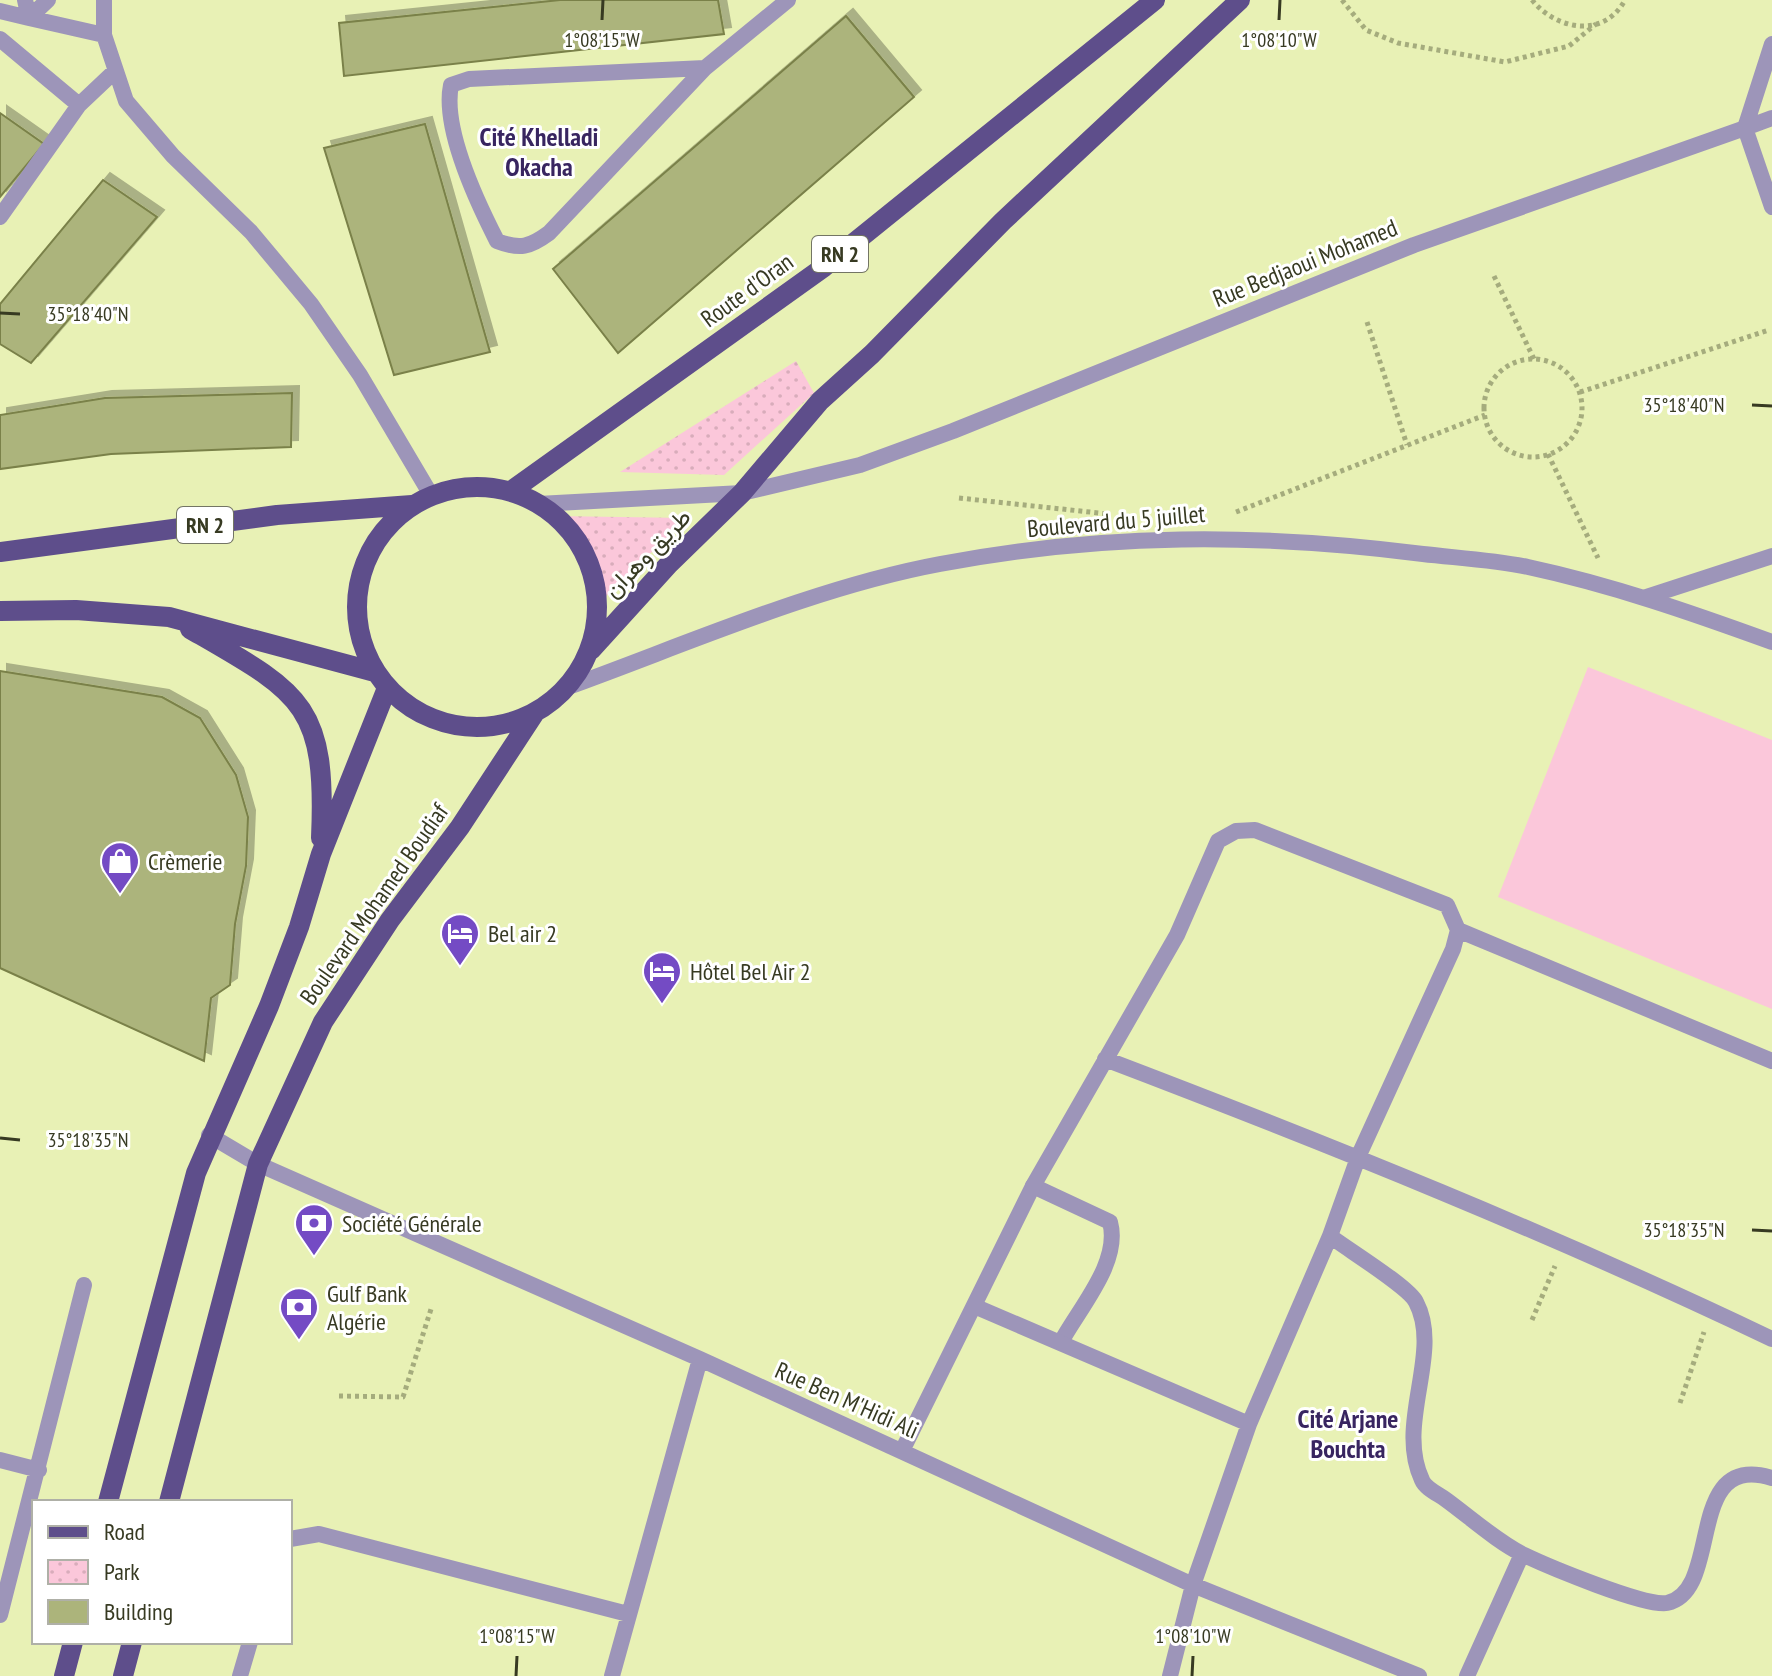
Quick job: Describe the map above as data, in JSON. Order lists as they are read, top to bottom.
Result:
{
  "streets": {
    "main road": [
      "RN 2",
      "Route d'Oran",
      "طريق وهران",
      "Boulevard Mohamed Boudiaf"
    ],
    "street": ["Rue Bedjaoui Mohamed", "Boulevard du 5 juillet", "Rue Ben M'Hidi Ali"]
  },
  "crossings": [
    ["RN 2", "Rue Bedjaoui Mohamed"],
    ["RN 2", "Route d'Oran"],
    ["RN 2", "Boulevard du 5 juillet"],
    ["RN 2", "طريق وهران"],
    ["RN 2", "Boulevard Mohamed Boudiaf"],
    ["Rue Bedjaoui Mohamed", "Route d'Oran"],
    ["Rue Bedjaoui Mohamed", "Boulevard du 5 juillet"],
    ["Rue Bedjaoui Mohamed", "طريق وهران"],
    ["Rue Bedjaoui Mohamed", "Boulevard Mohamed Boudiaf"],
    ["Route d'Oran", "Boulevard du 5 juillet"],
    ["Route d'Oran", "طريق وهران"],
    ["Route d'Oran", "Boulevard Mohamed Boudiaf"],
    ["Boulevard du 5 juillet", "طريق وهران"],
    ["Boulevard du 5 juillet", "Boulevard Mohamed Boudiaf"],
    ["طريق وهران", "Boulevard Mohamed Boudiaf"],
    ["Boulevard Mohamed Boudiaf", "Rue Ben M'Hidi Ali"]
  ],
  "districts": ["Cité Khelladi Okacha", "Cité Arjane Bouchta"],
  "places": {
    "shop": ["Crèmerie"],
    "hotel": ["Bel air 2", "Hôtel Bel Air 2"],
    "bank": ["Société Générale", "Gulf Bank Algérie"]
  },
  "legend": ["Road", "Park", "Building"],
  "coordinates": [
    "1°08'15\"W",
    "1°08'10\"W",
    "35°18'40\"N",
    "35°18'35\"N"
  ]
}
